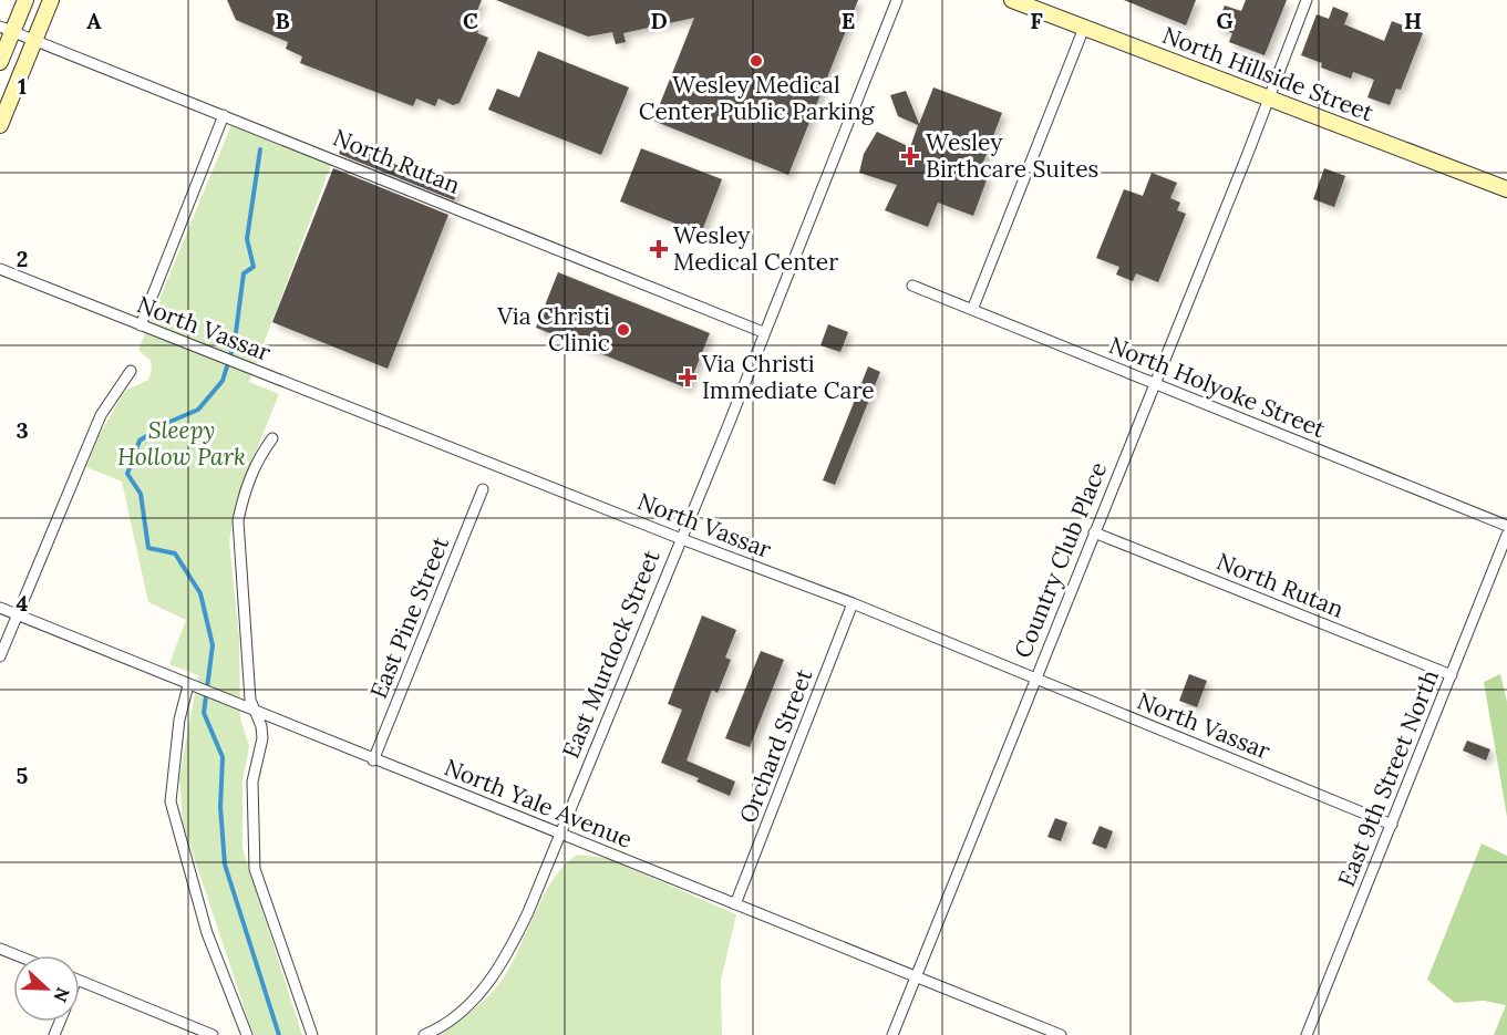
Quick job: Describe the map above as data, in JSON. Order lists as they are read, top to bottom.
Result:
{
  "streets": {
    "main road": ["North Hillside Street"],
    "street": [
      "North Rutan",
      "North Vassar",
      "North Holyoke Street",
      "Country Club Place",
      "East Pine Street",
      "East Murdock Street",
      "Orchard Street",
      "East 9th Street North",
      "North Yale Avenue"
    ]
  },
  "crossings": [
    ["North Hillside Street", "Country Club Place"],
    ["North Rutan", "Country Club Place"],
    ["North Rutan", "East Murdock Street"],
    ["North Rutan", "East 9th Street North"],
    ["North Vassar", "Country Club Place"],
    ["North Vassar", "East Murdock Street"],
    ["North Vassar", "Orchard Street"],
    ["North Vassar", "East 9th Street North"],
    ["North Holyoke Street", "Country Club Place"],
    ["Country Club Place", "North Yale Avenue"],
    ["East Pine Street", "North Yale Avenue"],
    ["East Murdock Street", "North Yale Avenue"],
    ["Orchard Street", "North Yale Avenue"]
  ],
  "parks": ["Sleepy Hollow Park"],
  "places": {
    "other": ["Wesley Medical Center Public Parking", "Via Christi Clinic"],
    "health": ["Wesley Birthcare Suites", "Wesley Medical Center", "Via Christi Immediate Care"]
  },
  "north": "right",
  "grid": {
    "columns": [
      "A",
      "B",
      "C",
      "D",
      "E",
      "F",
      "G",
      "H"
    ],
    "rows": [
      "1",
      "2",
      "3",
      "4",
      "5"
    ]
  }
}
